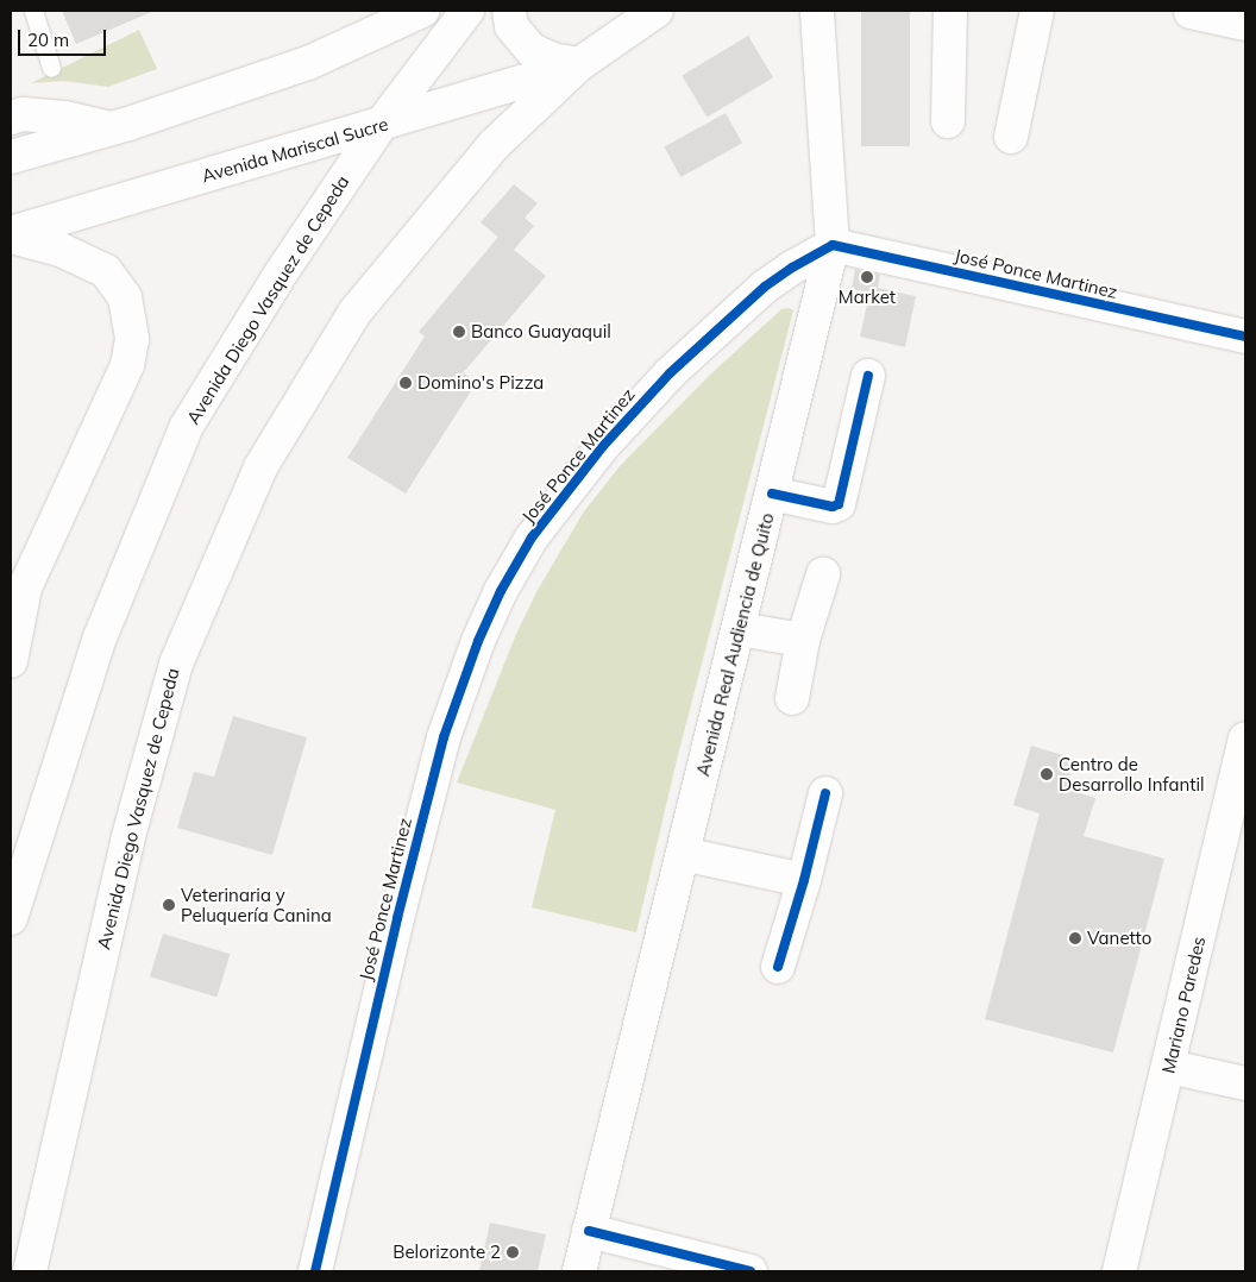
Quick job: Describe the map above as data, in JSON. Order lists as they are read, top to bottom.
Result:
{
  "streets": {
    "main road": [
      "Avenida Mariscal Sucre",
      "José Ponce Martinez",
      "Avenida Diego Vasquez de Cepeda",
      "Avenida Real Audiencia de Quito",
      "Mariano Paredes"
    ]
  },
  "crossings": [
    ["Avenida Mariscal Sucre", "Avenida Diego Vasquez de Cepeda"],
    ["José Ponce Martinez", "Avenida Real Audiencia de Quito"]
  ],
  "places": [
    "Market",
    "Banco Guayaquil",
    "Domino's Pizza",
    "Centro de Desarrollo Infantil",
    "Veterinaria y Peluquería Canina",
    "Vanetto",
    "Belorizonte 2"
  ],
  "scale_bar": "20 m"
}
